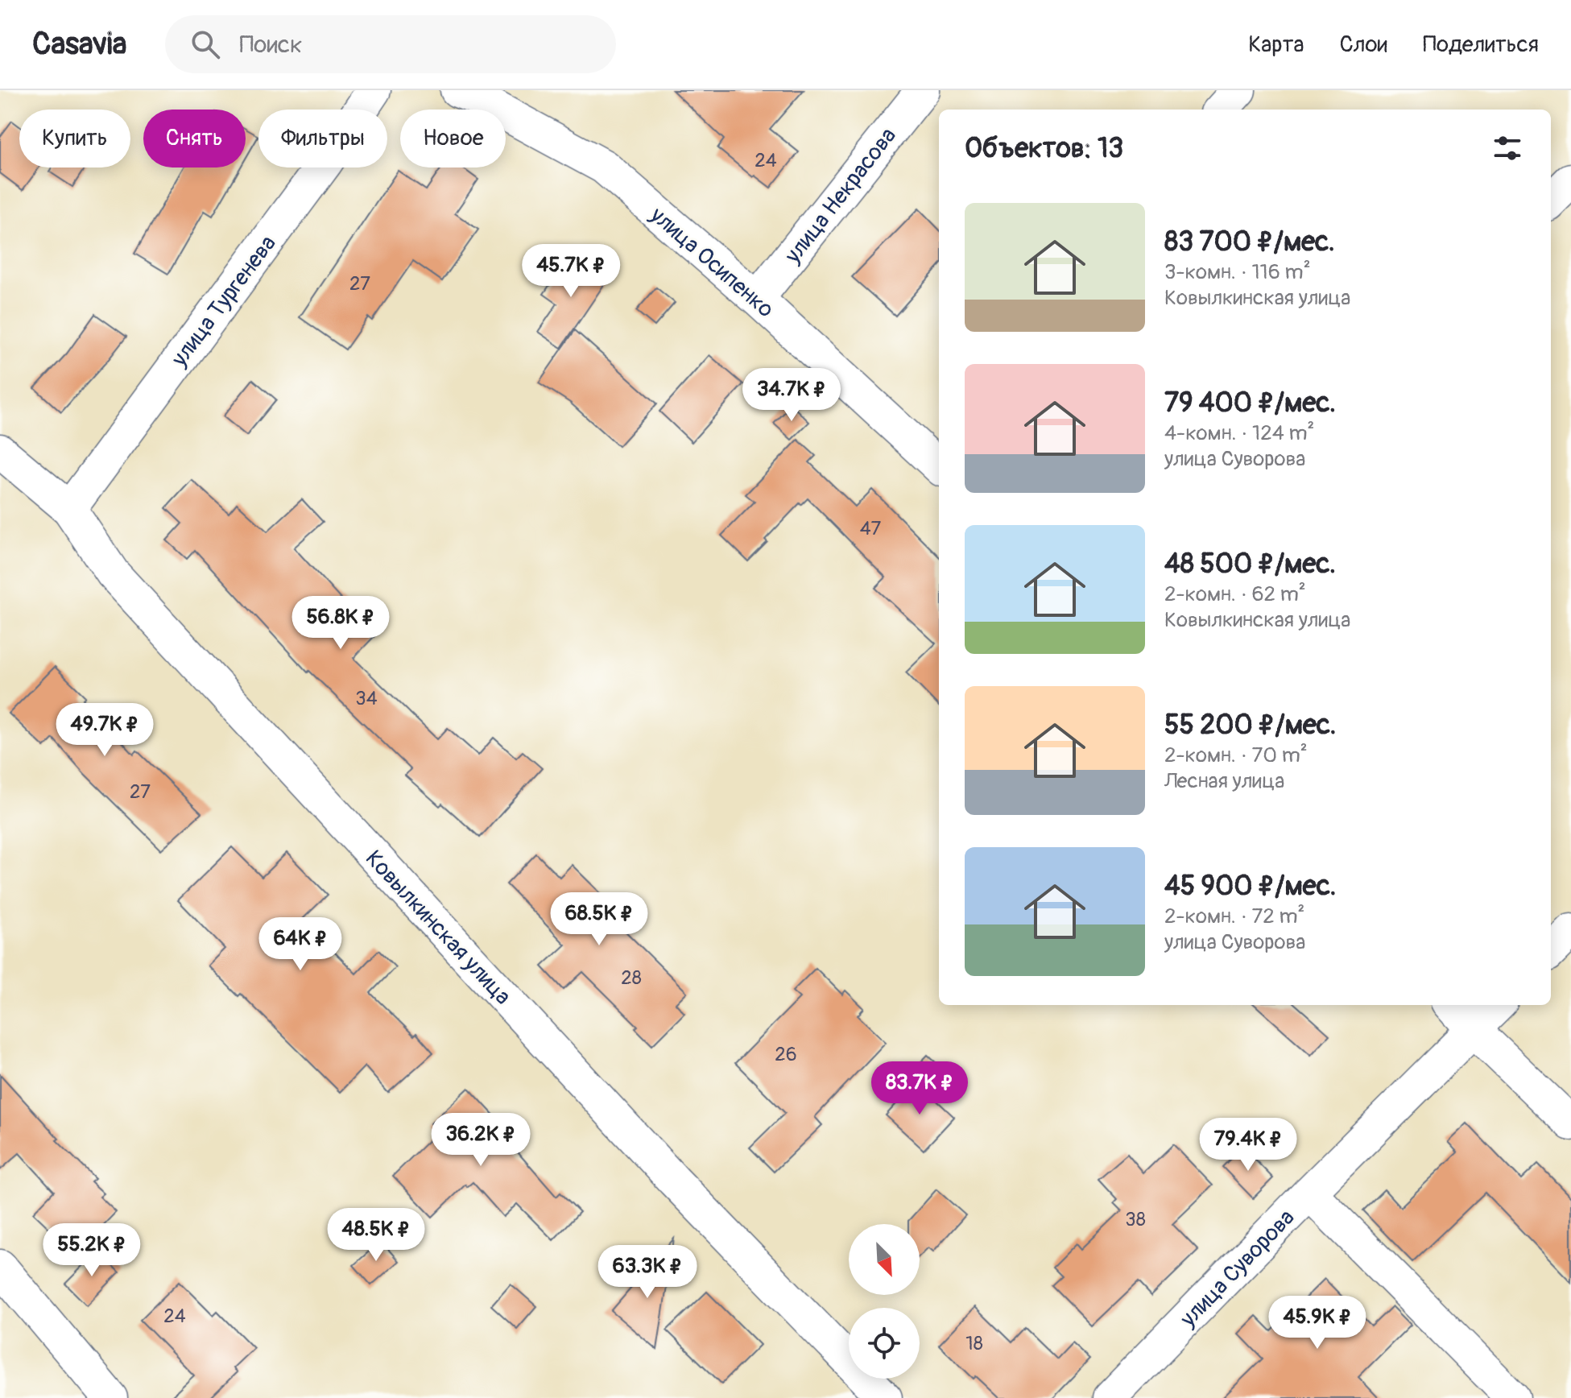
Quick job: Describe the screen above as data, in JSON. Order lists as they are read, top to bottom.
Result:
{
  "streets": {
    "street": [
      "улица Некрасова",
      "улица Осипенко",
      "улица Тургенева",
      "Ковылкинская улица",
      "улица Суворова"
    ]
  },
  "crossings": [
    ["улица Некрасова", "улица Осипенко"],
    ["улица Тургенева", "Ковылкинская улица"]
  ],
  "house_numbers": [
    "24",
    "27",
    "47",
    "34",
    "27",
    "28",
    "26",
    "38",
    "24",
    "18"
  ],
  "north": "bottom right",
  "page": {
    "header": "Casavia",
    "search": "Поиск",
    "nav": ["Карта", "Слои", "Поделиться"],
    "chip": [
      "Купить",
      "Снять",
      "Фильтры",
      "Новое"
    ],
    "heading": "Объектов: 13",
    "list": [
      {
        "name": "83 700 ₽/мес.",
        "note": "3-комн. · 116 m² · Ковылкинская улица"
      },
      {
        "name": "79 400 ₽/мес.",
        "note": "4-комн. · 124 m² · улица Суворова"
      },
      {
        "name": "48 500 ₽/мес.",
        "note": "2-комн. · 62 m² · Ковылкинская улица"
      },
      {
        "name": "55 200 ₽/мес.",
        "note": "2-комн. · 70 m² · Лесная улица"
      },
      {
        "name": "45 900 ₽/мес.",
        "note": "2-комн. · 72 m² · улица Суворова"
      }
    ],
    "price": [
      "45.7K ₽",
      "34.7K ₽",
      "56.8K ₽",
      "49.7K ₽",
      "68.5K ₽",
      "64K ₽",
      "83.7K ₽",
      "36.2K ₽",
      "79.4K ₽",
      "48.5K ₽",
      "55.2K ₽",
      "63.3K ₽",
      "45.9K ₽"
    ]
  }
}
